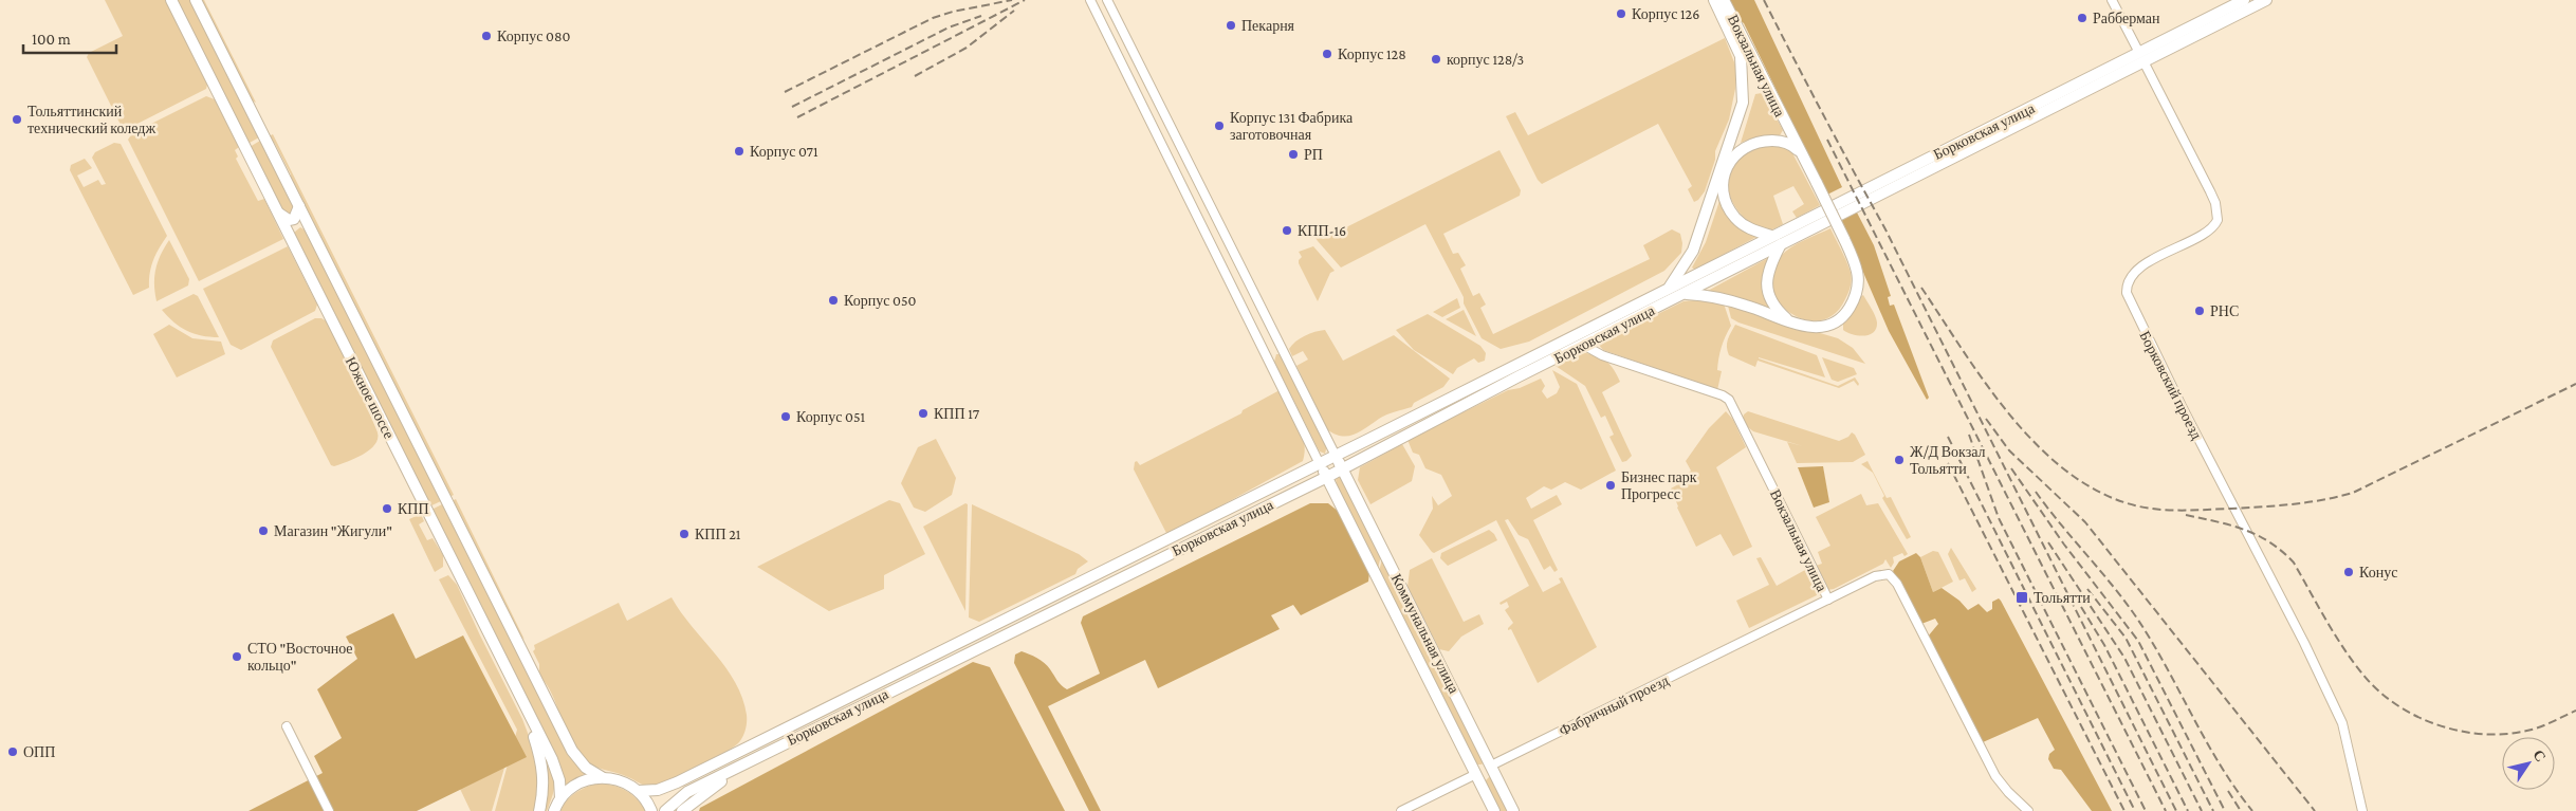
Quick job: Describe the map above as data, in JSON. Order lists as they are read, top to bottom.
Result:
{
  "streets": {
    "main road": [
      "Вокзальная улица",
      "Борковская улица",
      "Южное шоссе",
      "Коммунальная улица",
      "Фабричный проезд"
    ],
    "street": ["Борковский проезд"]
  },
  "crossings": [
    ["Вокзальная улица", "Борковская улица"],
    ["Вокзальная улица", "Фабричный проезд"],
    ["Борковская улица", "Борковский проезд"],
    ["Борковская улица", "Коммунальная улица"],
    ["Коммунальная улица", "Фабричный проезд"]
  ],
  "places": {
    "other": [
      "Корпус 126",
      "Рабберман",
      "Пекарня",
      "Корпус 080",
      "Корпус 128",
      "корпус 128/3",
      "Тольяттинский технический коледж",
      "Корпус 131 Фабрика заготовочная",
      "Корпус 071",
      "РП",
      "КПП-16",
      "Корпус 050",
      "РНС",
      "КПП 17",
      "Корпус 051",
      "Ж/Д Вокзал Тольятти",
      "Бизнес парк Прогресс",
      "КПП",
      "Магазин \"Жигули\"",
      "КПП 21",
      "Конус",
      "СТО \"Восточное кольцо\"",
      "ОПП"
    ],
    "transit": ["Тольятти"]
  },
  "scale_bar": "100 m",
  "north": "top right"
}
